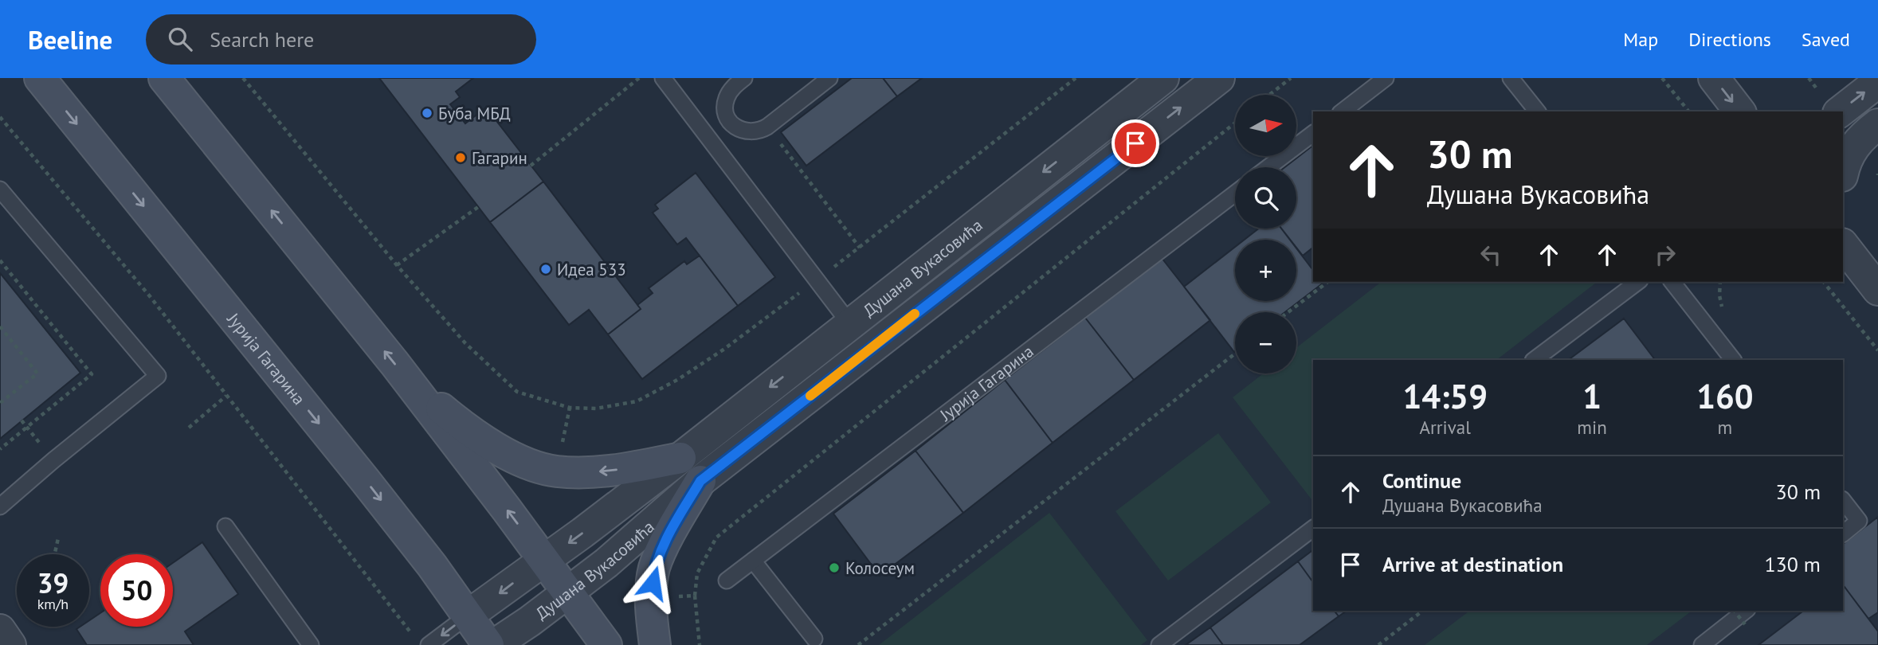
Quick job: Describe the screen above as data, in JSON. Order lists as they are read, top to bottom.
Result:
{
  "streets": {
    "main road": ["Јурија Гагарина"],
    "street": ["Душана Вукасовића"]
  },
  "crossings": [
    ["Душана Вукасовића", "Јурија Гагарина"]
  ],
  "places": [
    "Буба МБД",
    "Гагарин",
    "Идеа 533",
    "Колосеум"
  ],
  "north": "right",
  "page": {
    "header": "Beeline",
    "search": "Search here",
    "nav": ["Map", "Directions", "Saved"],
    "map_buttons": ["+", "−"],
    "turn": ["30 m", "Душана Вукасовића"],
    "eta": [
      "14:59",
      "Arrival",
      "1",
      "min",
      "160",
      "m"
    ],
    "list": [
      {
        "name": "Continue",
        "note": "Душана Вукасовића",
        "value": "30 m"
      },
      {
        "name": "Arrive at destination",
        "value": "130 m"
      }
    ],
    "speed": "39 km/h",
    "limit": "50"
  }
}
